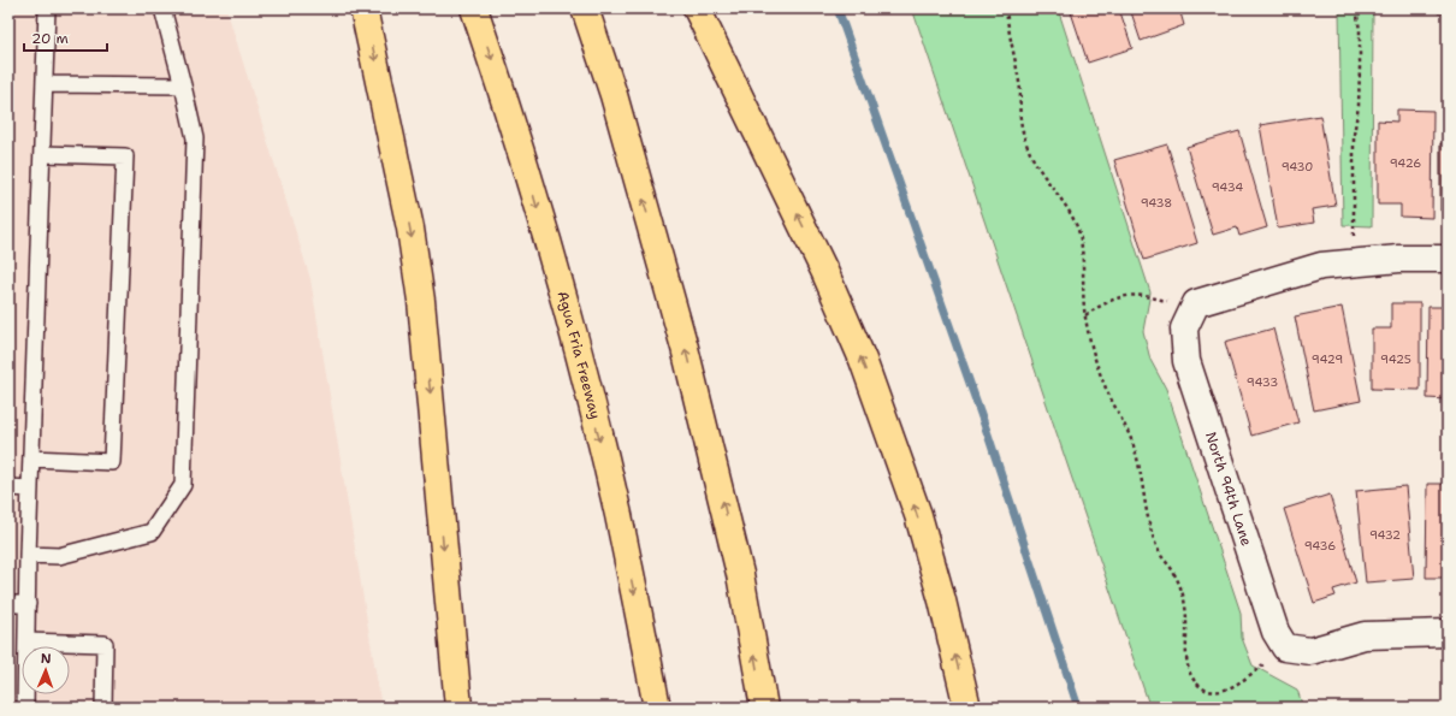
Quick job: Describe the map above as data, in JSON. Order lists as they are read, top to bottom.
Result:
{
  "streets": {
    "highway": ["Agua Fria Freeway"],
    "street": ["North 94th Lane"]
  },
  "house_numbers": [
    "9426",
    "9430",
    "9434",
    "9438",
    "9429",
    "9425",
    "9433",
    "9432",
    "9436"
  ],
  "scale_bar": "20 m",
  "north": "top"
}
